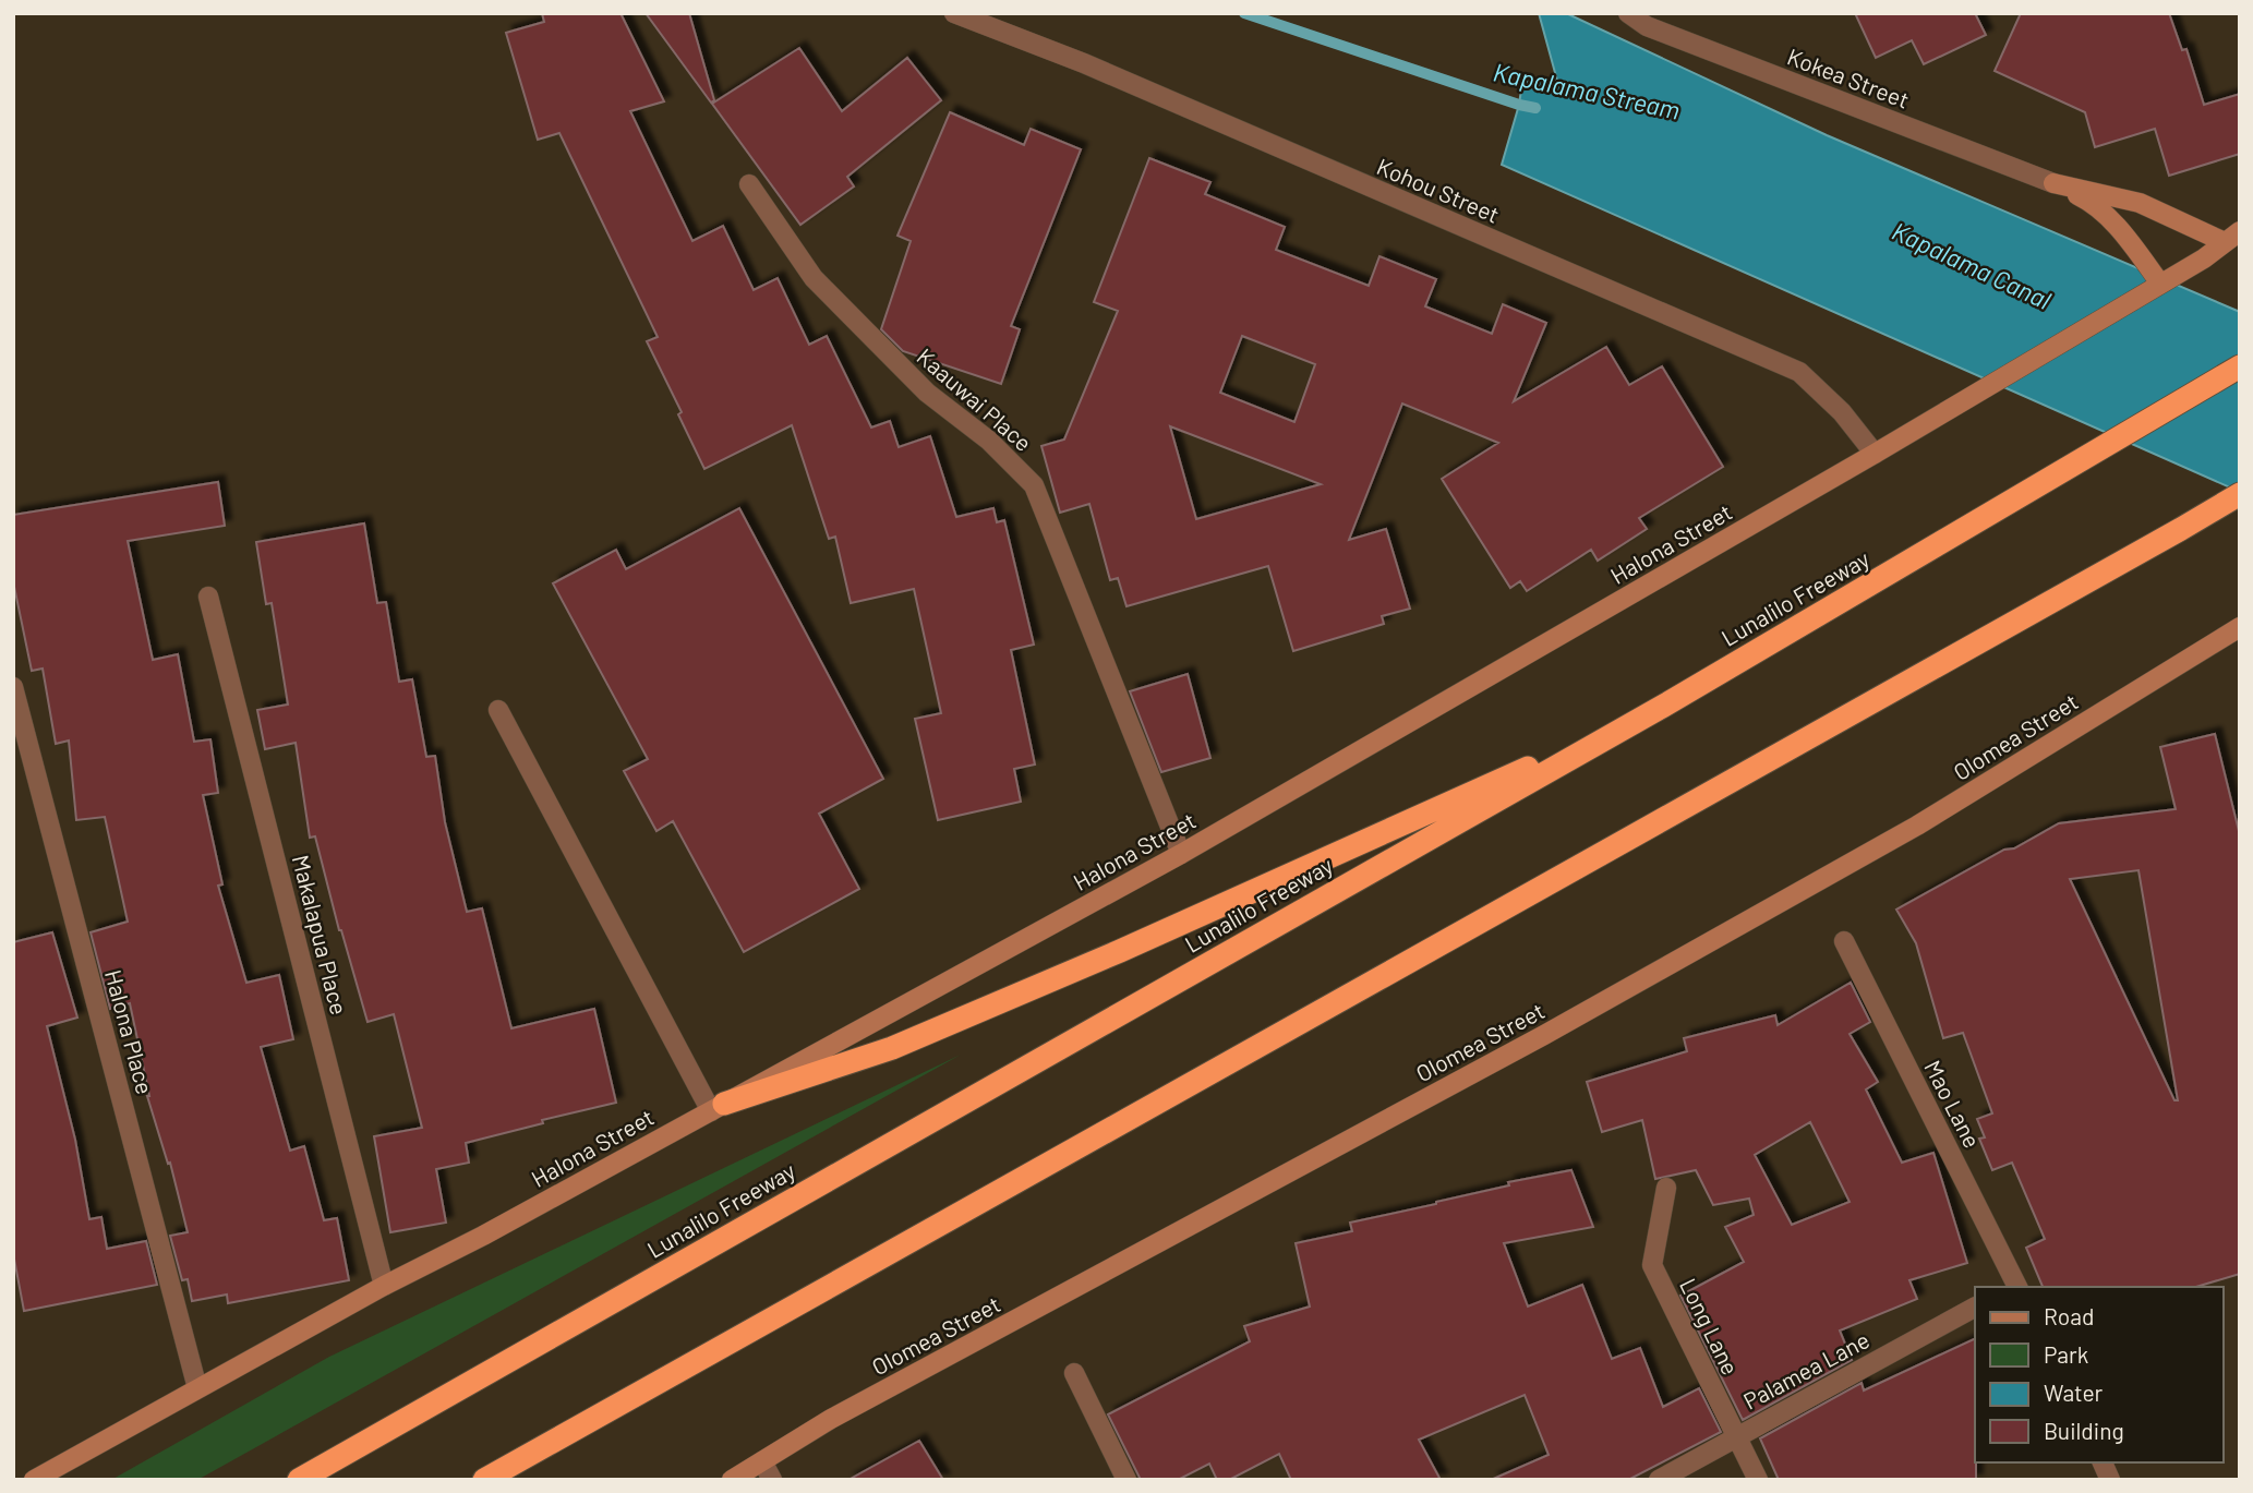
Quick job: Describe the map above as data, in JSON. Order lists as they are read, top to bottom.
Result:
{
  "streets": {
    "highway": ["Lunalilo Freeway"],
    "main road": ["Halona Street", "Olomea Street"],
    "street": [
      "Kokea Street",
      "Kohou Street",
      "Kaauwai Place",
      "Makalapua Place",
      "Halona Place",
      "Mao Lane",
      "Long Lane",
      "Palamea Lane"
    ]
  },
  "crossings": [
    ["Kohou Street", "Halona Street"],
    ["Kaauwai Place", "Halona Street"],
    ["Halona Street", "Makalapua Place"],
    ["Halona Street", "Halona Place"],
    ["Long Lane", "Palamea Lane"]
  ],
  "water": ["Kapalama Stream", "Kapalama Canal"],
  "legend": [
    "Road",
    "Park",
    "Water",
    "Building"
  ]
}
